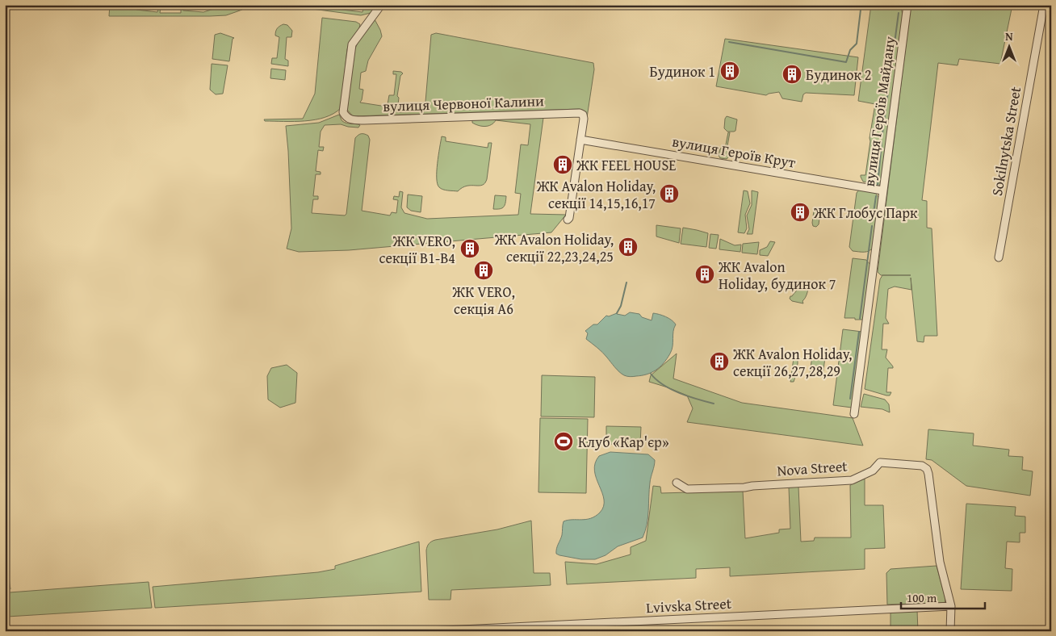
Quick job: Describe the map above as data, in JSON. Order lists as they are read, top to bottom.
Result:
{
  "streets": {
    "street": [
      "вулиця Червоної Калини",
      "вулиця Героїв Майдану",
      "Sokilnytska Street",
      "вулиця Героїв Крут",
      "Nova Street",
      "Lvivska Street"
    ]
  },
  "crossings": [
    ["вулиця Червоної Калини", "вулиця Героїв Крут"],
    ["вулиця Героїв Майдану", "вулиця Героїв Крут"],
    ["Nova Street", "Lvivska Street"]
  ],
  "places": {
    "building": [
      "Будинок 1",
      "Будинок 2",
      "ЖК FEEL HOUSE",
      "ЖК Avalon Holiday, секції 14,15,16,17",
      "ЖК Глобус Парк",
      "ЖК Avalon Holiday, секції 22,23,24,25",
      "ЖК VERO, секції В1-В4",
      "ЖК VERO, секція А6",
      "ЖК Avalon Holiday, будинок 7",
      "ЖК Avalon Holiday, секції 26,27,28,29"
    ],
    "sports": ["Клуб «Кар'єр»"]
  },
  "scale_bar": "100 m",
  "north": "top"
}
